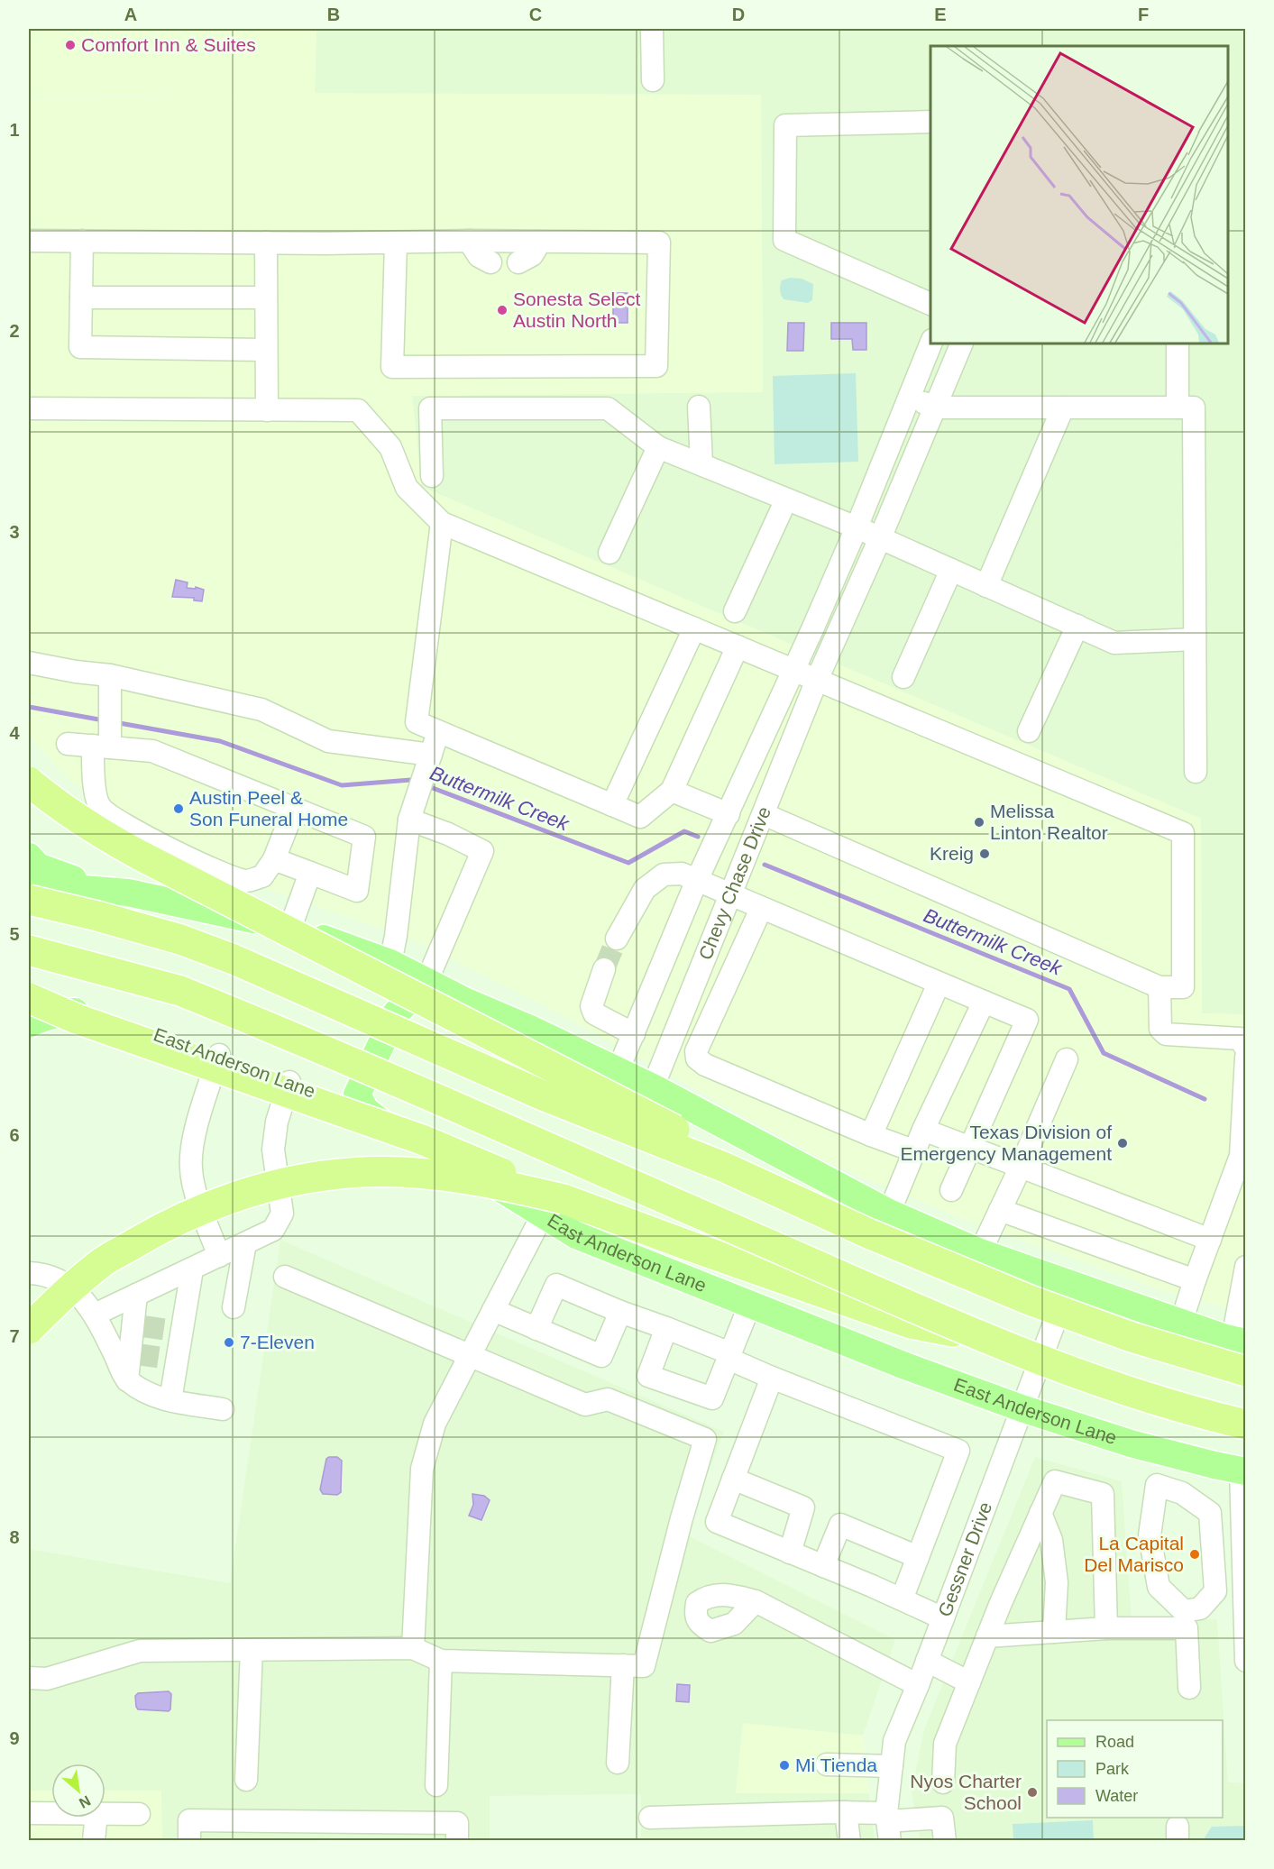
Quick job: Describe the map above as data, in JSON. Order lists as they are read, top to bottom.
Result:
{
  "streets": {
    "main road": ["East Anderson Lane"],
    "street": ["Chevy Chase Drive", "Gessner Drive"]
  },
  "crossings": [
    ["East Anderson Lane", "Gessner Drive"]
  ],
  "water": ["Buttermilk Creek"],
  "places": [
    "Comfort Inn & Suites",
    "Sonesta Select Austin North",
    "Austin Peel & Son Funeral Home",
    "Melissa Linton Realtor",
    "Kreig",
    "Texas Division of Emergency Management",
    "7-Eleven",
    "La Capital Del Marisco",
    "Mi Tienda",
    "Nyos Charter School"
  ],
  "legend": ["Road", "Park", "Water"],
  "north": "bottom right",
  "grid": {
    "columns": [
      "A",
      "B",
      "C",
      "D",
      "E",
      "F"
    ],
    "rows": [
      "1",
      "2",
      "3",
      "4",
      "5",
      "6",
      "7",
      "8",
      "9"
    ]
  }
}
